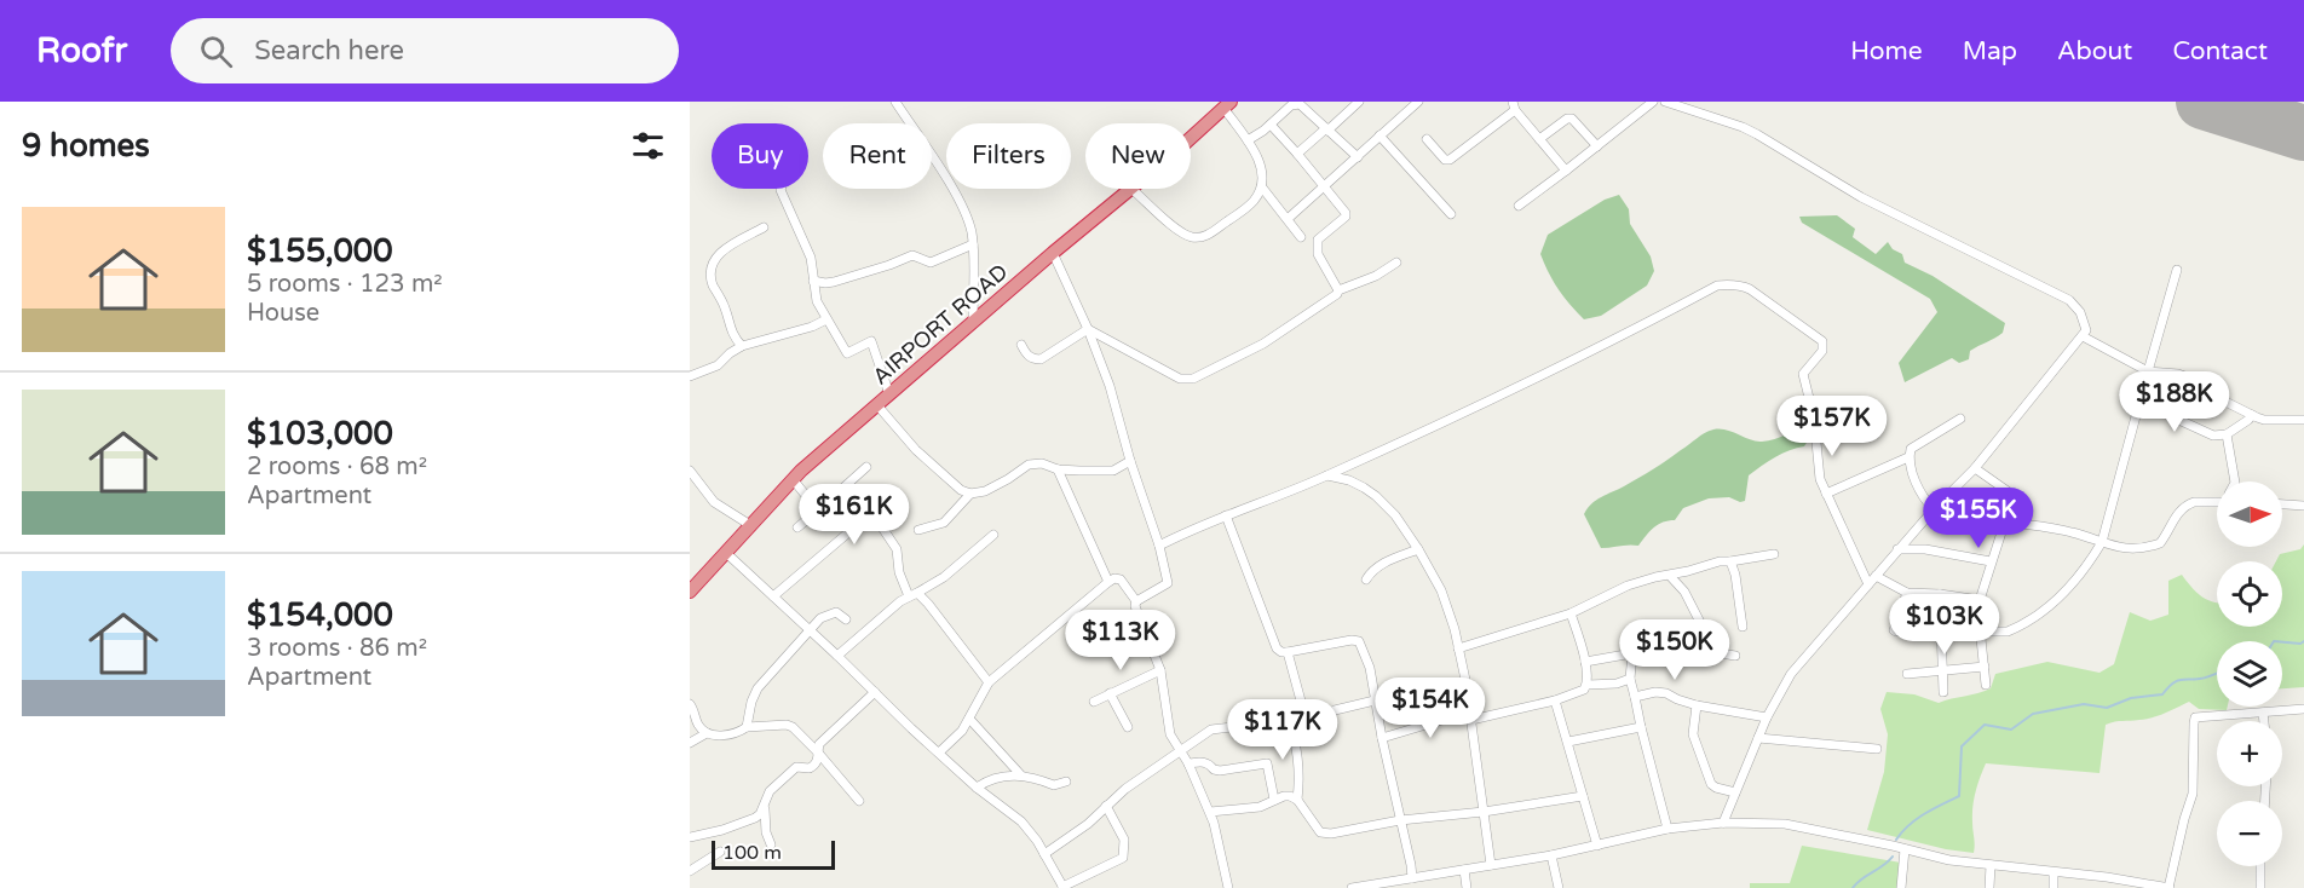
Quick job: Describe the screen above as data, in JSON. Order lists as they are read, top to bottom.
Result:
{
  "streets": {
    "highway": ["AIRPORT ROAD"]
  },
  "scale_bar": "100 m",
  "north": "right",
  "page": {
    "header": "Roofr",
    "search": "Search here",
    "nav": [
      "Home",
      "Map",
      "About",
      "Contact"
    ],
    "heading": "9 homes",
    "chip": [
      "Buy",
      "Rent",
      "Filters",
      "New"
    ],
    "list": [
      {
        "name": "$155,000",
        "note": "5 rooms · 123 m² · House"
      },
      {
        "name": "$103,000",
        "note": "2 rooms · 68 m² · Apartment"
      },
      {
        "name": "$154,000",
        "note": "3 rooms · 86 m² · Apartment"
      }
    ],
    "price": [
      "$188K",
      "$157K",
      "$161K",
      "$155K",
      "$103K",
      "$113K",
      "$150K",
      "$154K",
      "$117K"
    ],
    "map_buttons": ["+", "−"],
    "scale": "100 m"
  }
}
